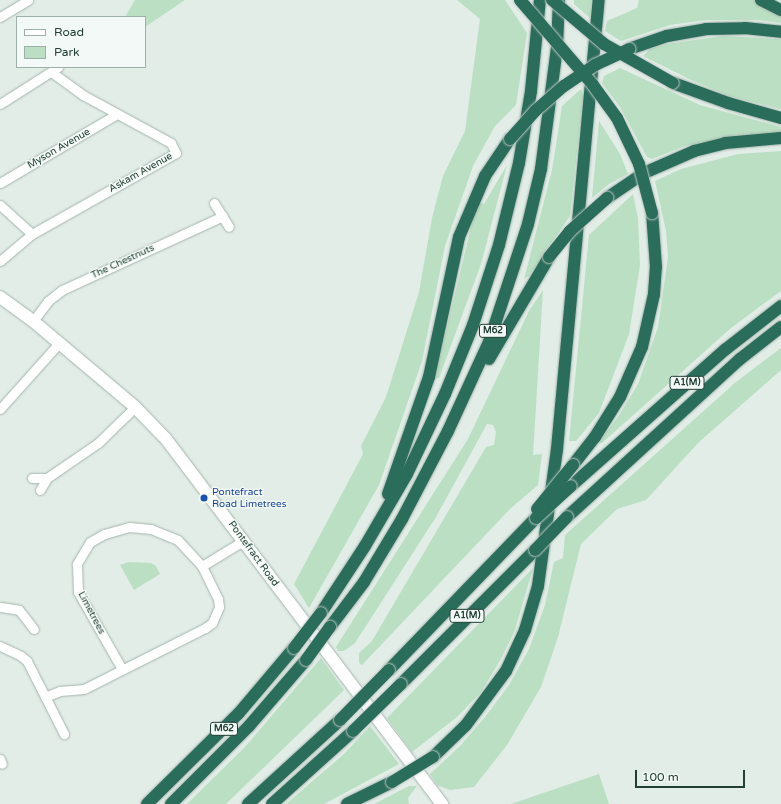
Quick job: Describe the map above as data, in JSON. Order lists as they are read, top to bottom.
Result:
{
  "streets": {
    "highway": ["M62", "A1(M)"],
    "street": [
      "Myson Avenue",
      "Askam Avenue",
      "The Chestnuts",
      "Pontefract Road",
      "Limetrees"
    ]
  },
  "crossings": [
    ["Myson Avenue", "Askam Avenue"],
    ["The Chestnuts", "Pontefract Road"]
  ],
  "places": ["Pontefract Road Limetrees"],
  "legend": ["Road", "Park"],
  "scale_bar": "100 m"
}
